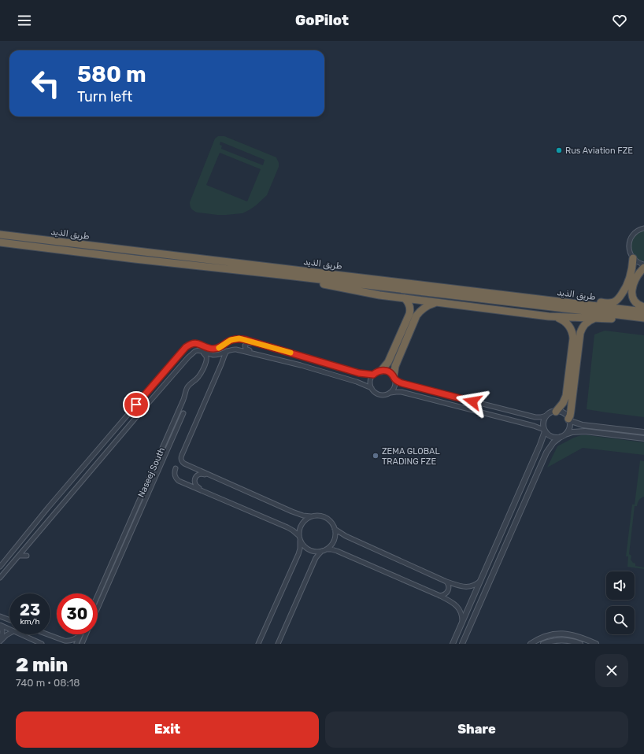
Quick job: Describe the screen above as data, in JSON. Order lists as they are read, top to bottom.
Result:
{
  "streets": {
    "highway": ["طريق الذيد"],
    "street": ["Naseej South"]
  },
  "places": ["Rus Aviation FZE", "ZEMA GLOBAL TRADING FZE"],
  "page": {
    "header": "GoPilot",
    "turn": ["580 m", "Turn left"],
    "speed": "23 km/h",
    "limit": "30",
    "heading": ["2 min", "740 m · 08:18"],
    "buttons": ["Exit", "Share"]
  }
}
